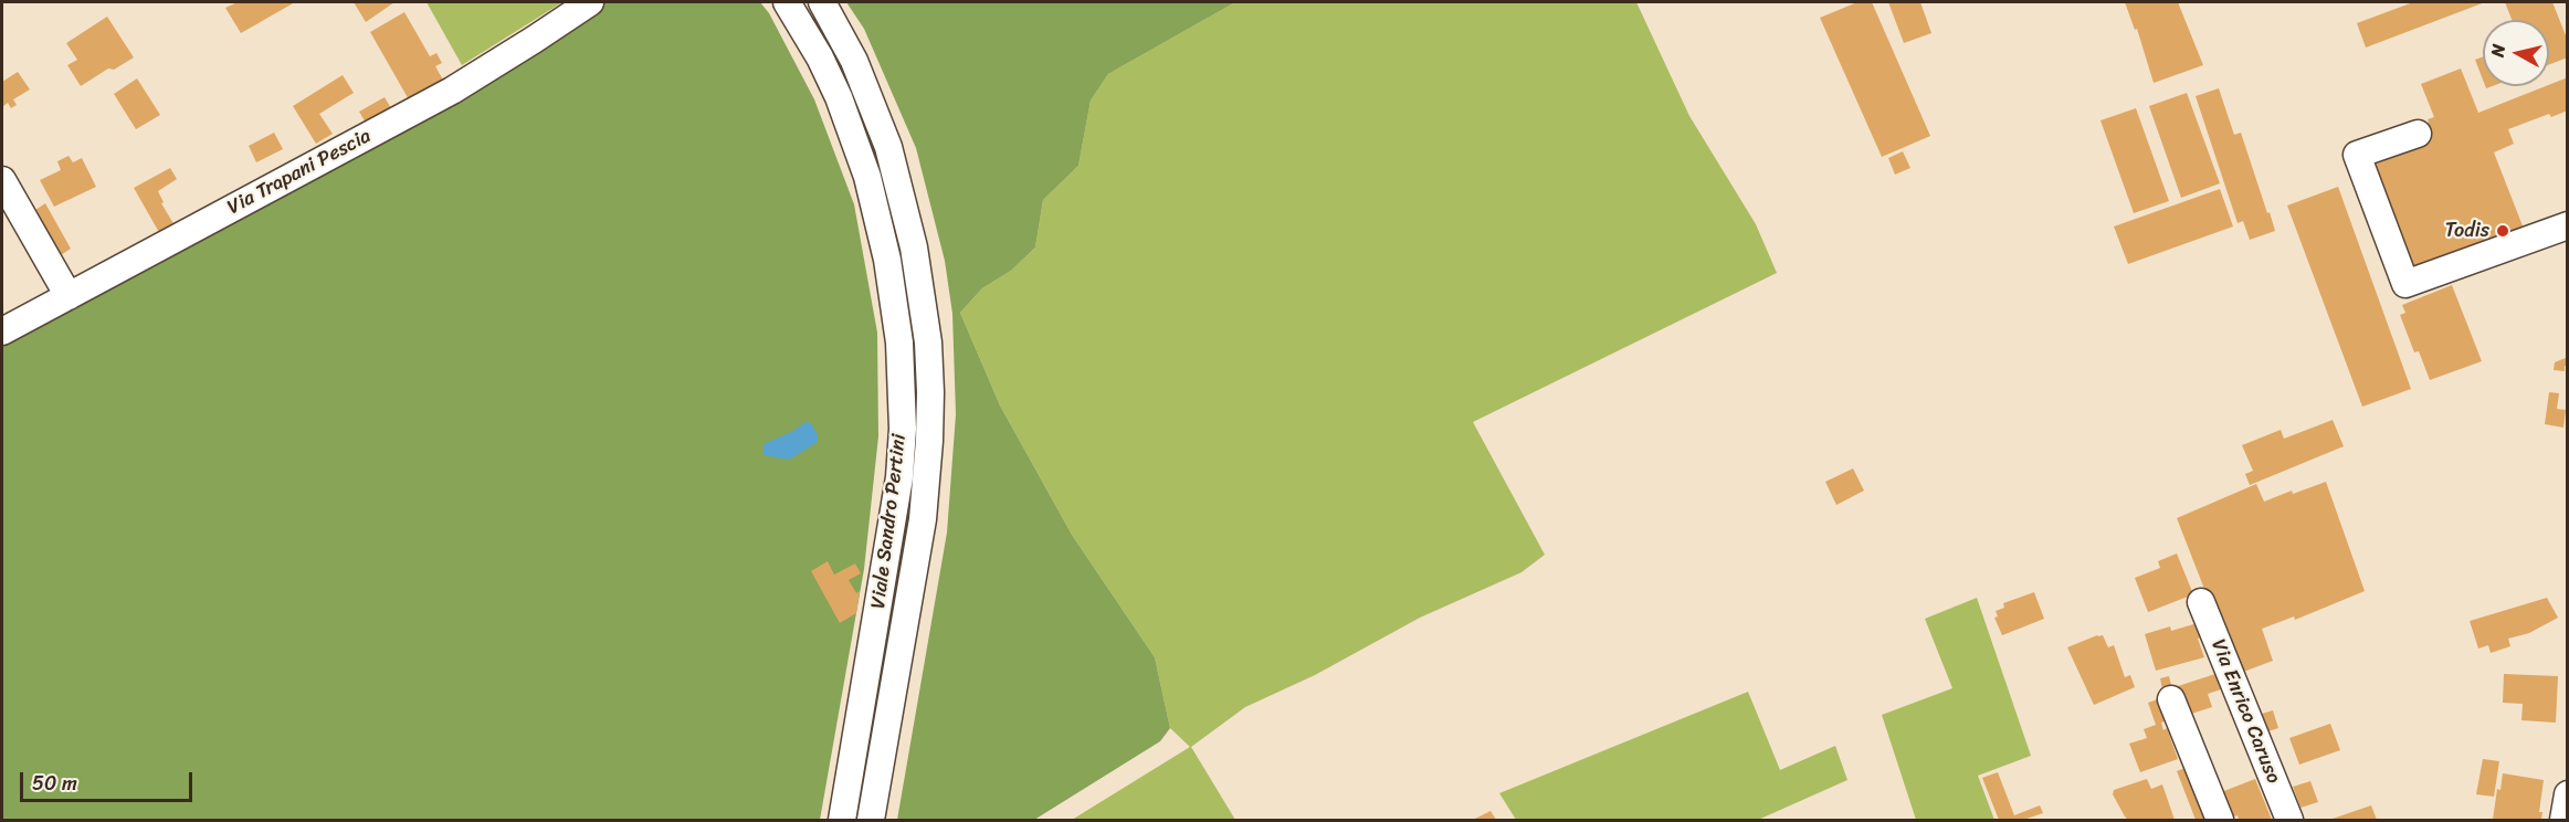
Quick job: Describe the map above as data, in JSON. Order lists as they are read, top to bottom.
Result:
{
  "streets": {
    "street": ["Via Trapani Pescia", "Viale Sandro Pertini", "Via Enrico Caruso"]
  },
  "places": ["Todis"],
  "scale_bar": "50 m",
  "north": "left"
}
